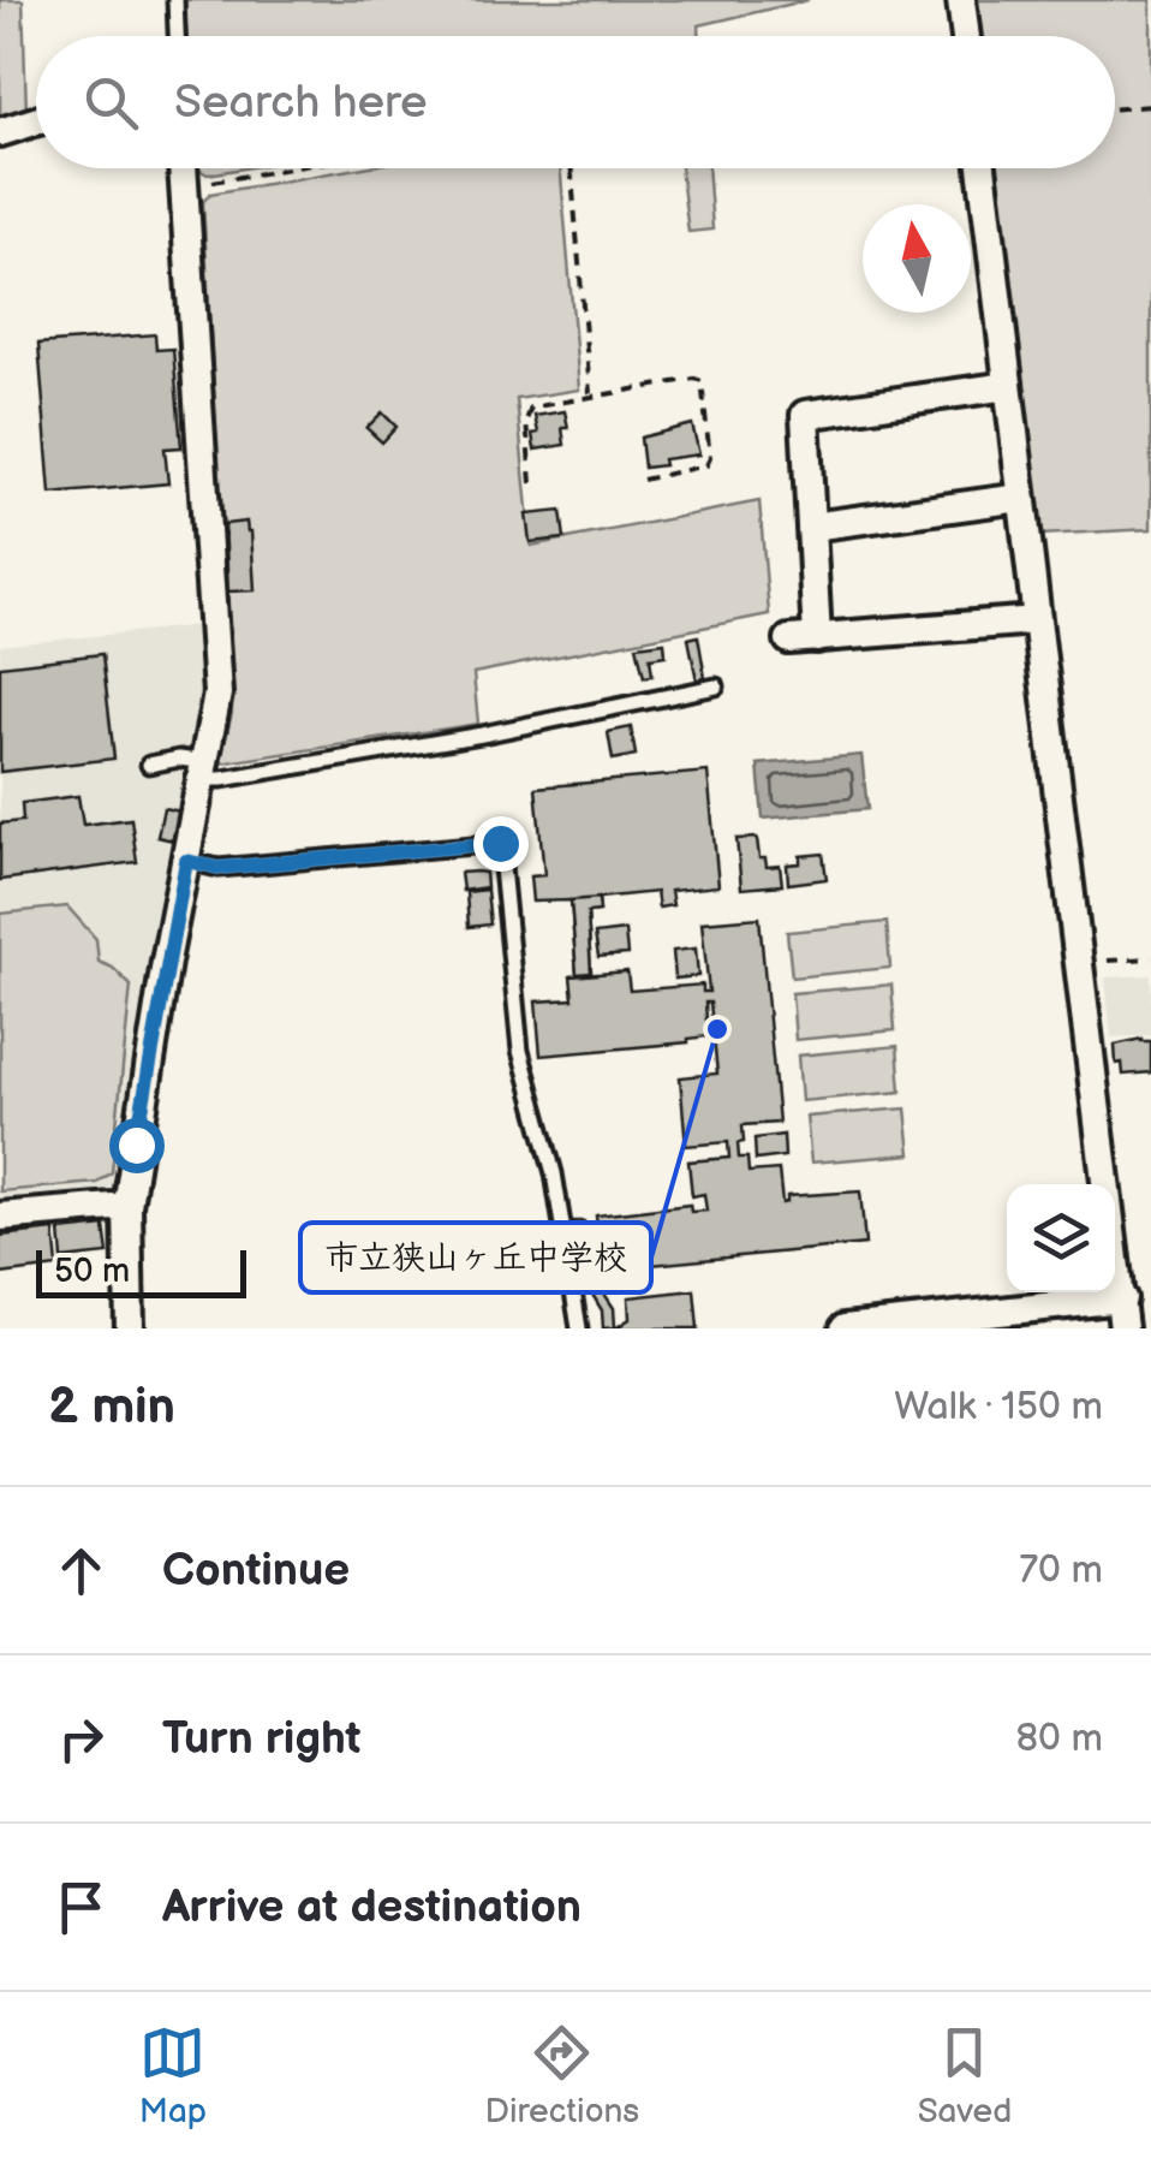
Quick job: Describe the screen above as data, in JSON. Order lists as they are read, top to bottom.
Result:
{
  "places": ["市立狭山ヶ丘中学校"],
  "scale_bar": "50 m",
  "north": "top",
  "page": {
    "search": "Search here",
    "scale": "50 m",
    "heading": ["2 min", "Walk · 150 m"],
    "list": [
      ["Continue", "70 m"],
      ["Turn right", "80 m"],
      "Arrive at destination"
    ],
    "nav": ["Map", "Directions", "Saved"]
  }
}
